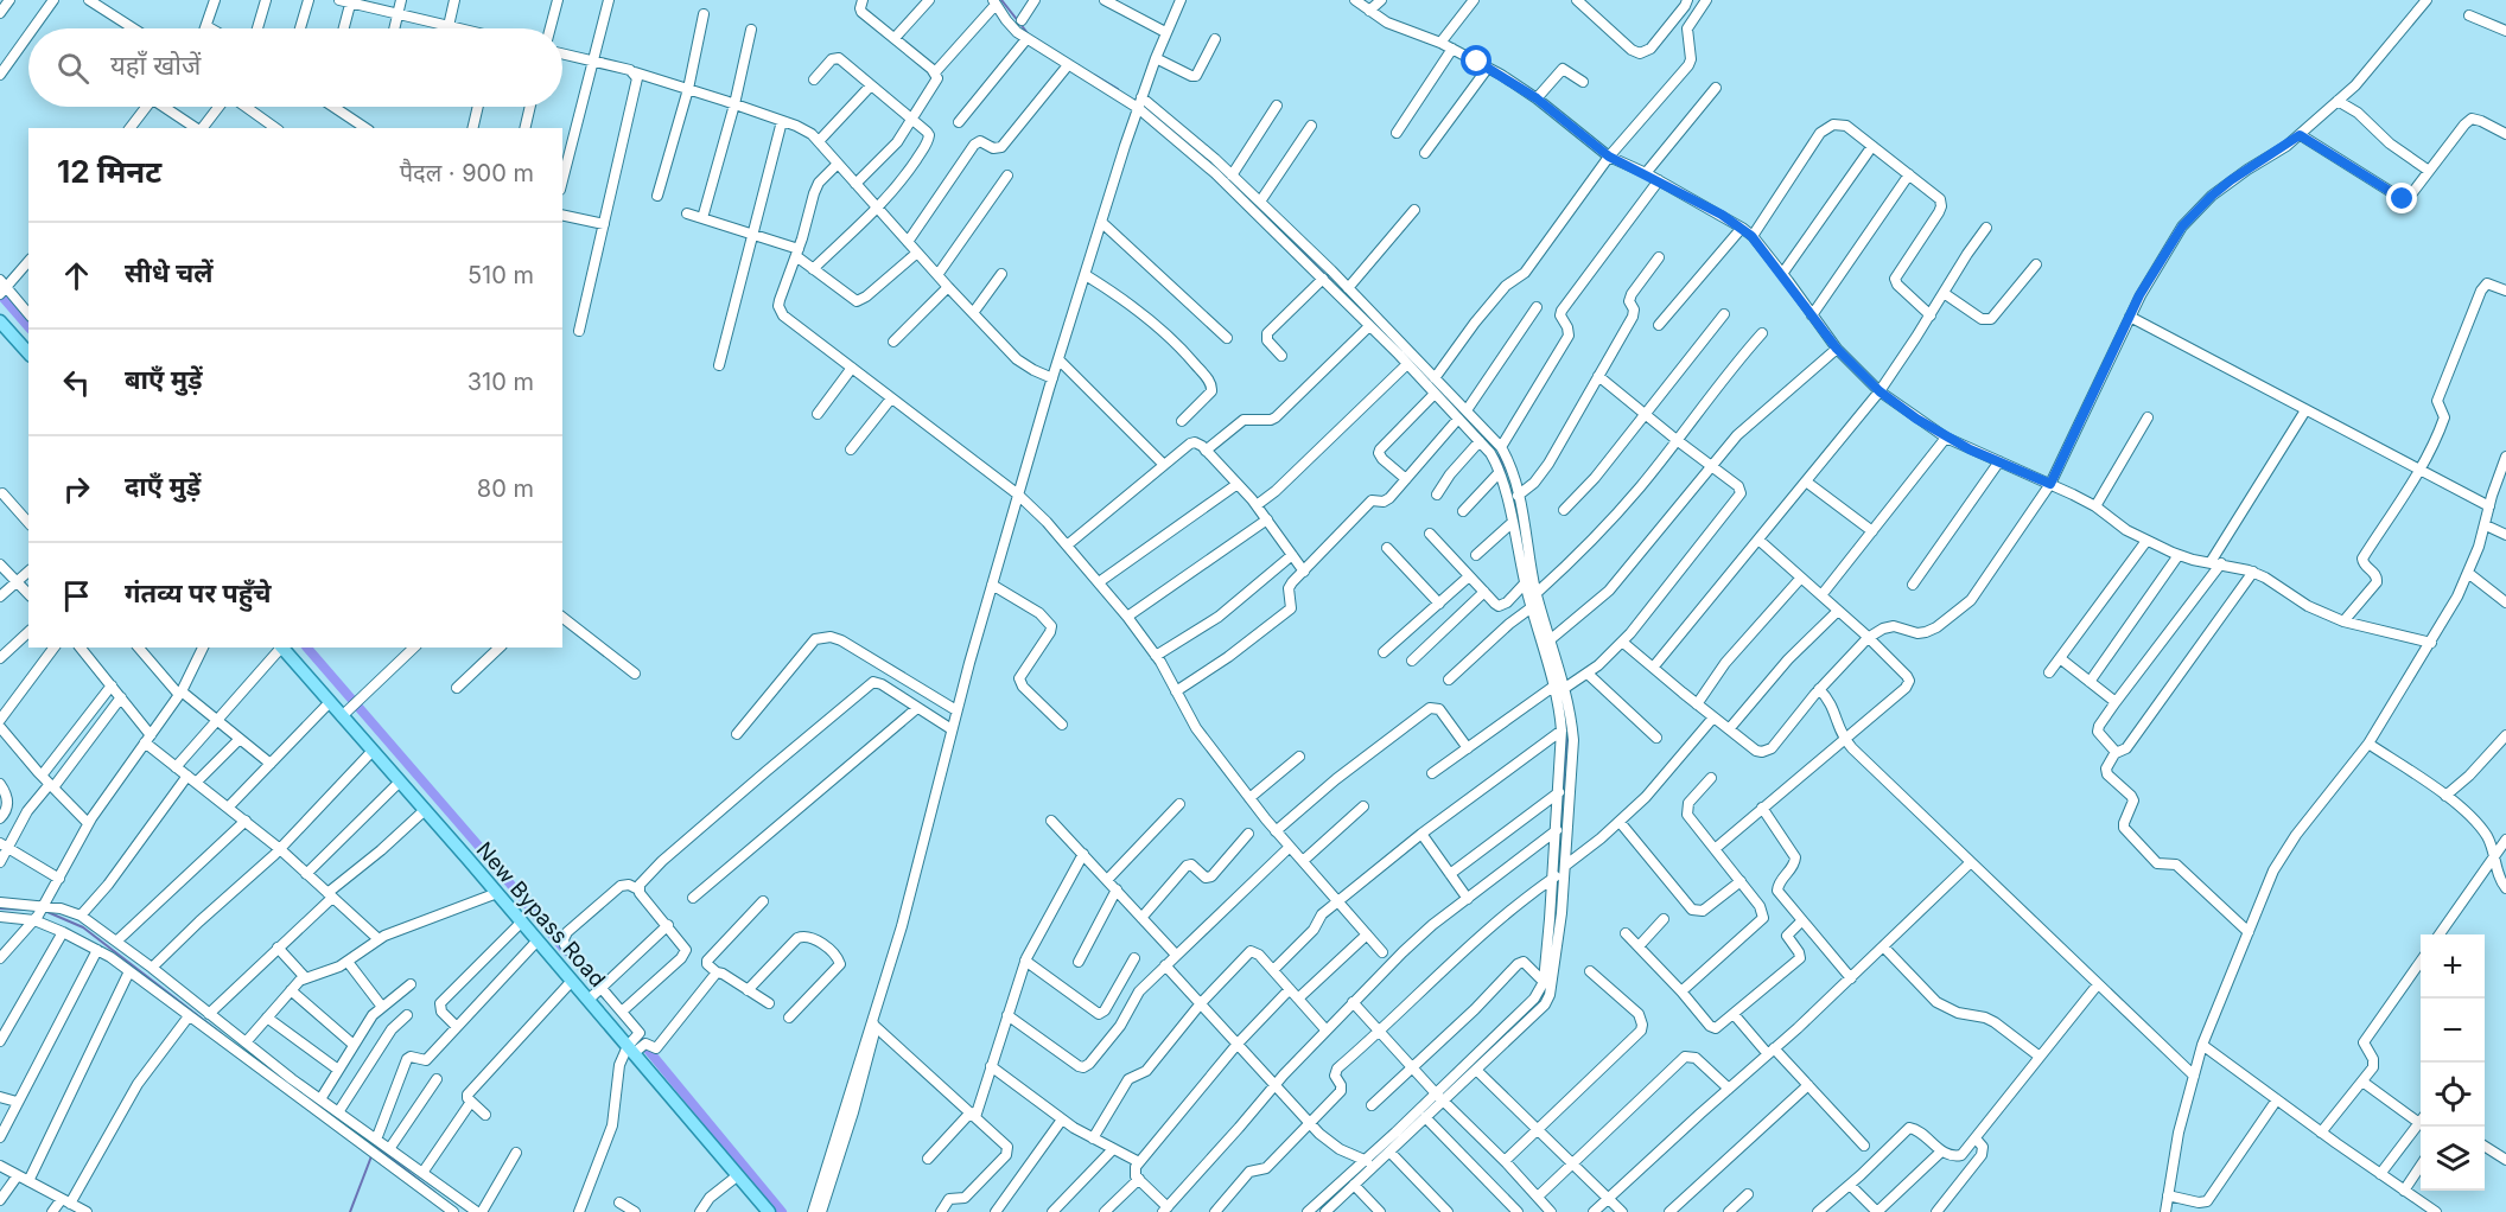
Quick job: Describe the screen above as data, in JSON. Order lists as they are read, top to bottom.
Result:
{
  "streets": {
    "main road": ["New Bypass Road"]
  },
  "page": {
    "search": "यहाँ खोजें",
    "heading": ["12 मिनट", "पैदल · 900 m"],
    "list": [
      ["सीधे चलें", "510 m"],
      ["बाएँ मुड़ें", "310 m"],
      ["दाएँ मुड़ें", "80 m"],
      "गंतव्य पर पहुँचे"
    ],
    "map_buttons": ["+", "−"]
  }
}
